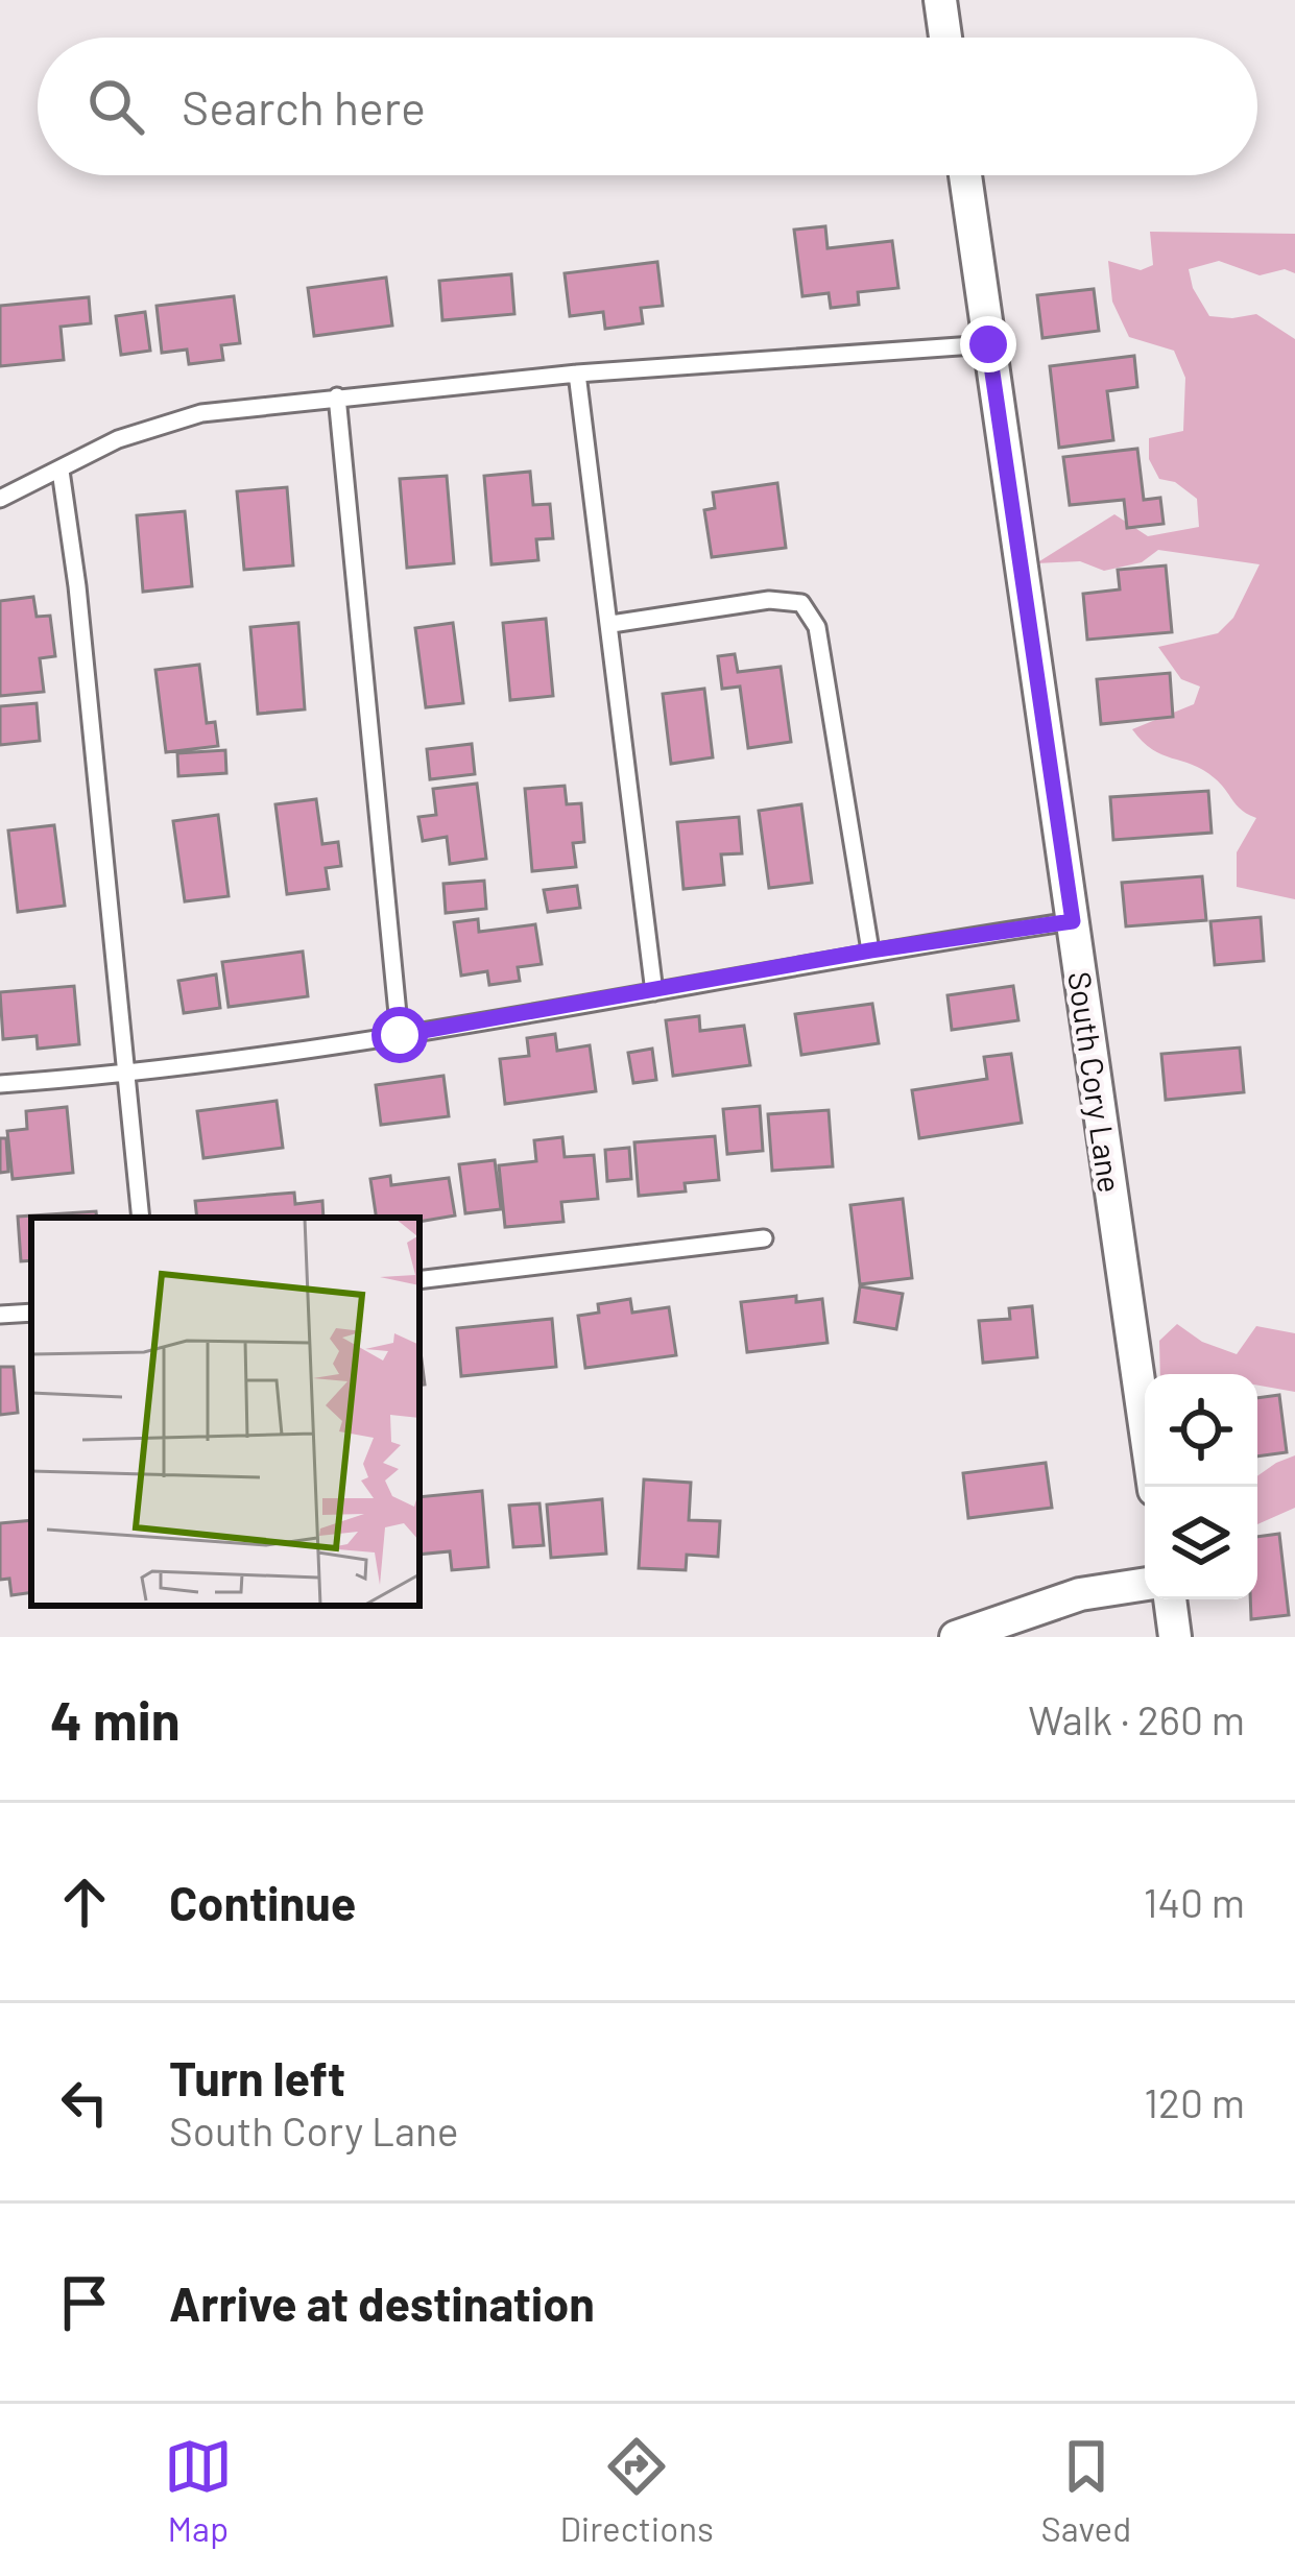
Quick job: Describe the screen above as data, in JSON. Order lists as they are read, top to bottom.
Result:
{
  "streets": {
    "street": ["South Cory Lane"]
  },
  "page": {
    "search": "Search here",
    "heading": ["4 min", "Walk · 260 m"],
    "list": [
      ["Continue", "140 m"],
      ["Turn left", "South Cory Lane", "120 m"],
      "Arrive at destination"
    ],
    "nav": ["Map", "Directions", "Saved"]
  }
}
